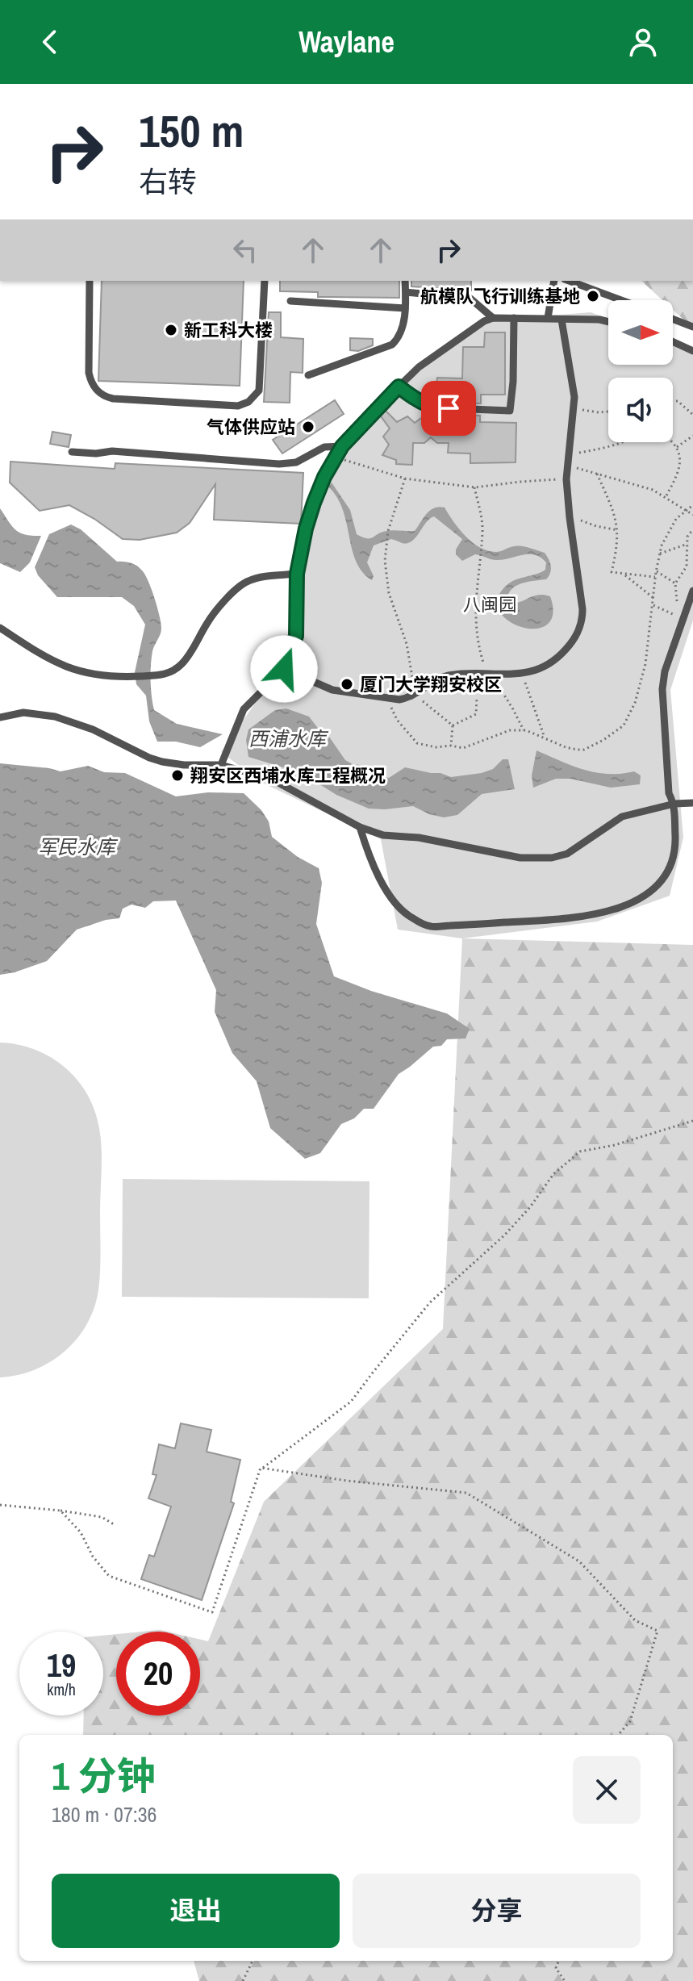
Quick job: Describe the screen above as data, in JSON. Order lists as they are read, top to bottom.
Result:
{
  "water": ["西浦水库", "军民水库"],
  "parks": ["八闽园"],
  "places": [
    "航模队飞行训练基地",
    "新工科大楼",
    "气体供应站",
    "厦门大学翔安校区",
    "翔安区西埔水库工程概况"
  ],
  "north": "right",
  "page": {
    "header": "Waylane",
    "turn": ["150 m", "右转"],
    "speed": "19 km/h",
    "limit": "20",
    "heading": ["1 分钟", "180 m · 07:36"],
    "buttons": ["退出", "分享"]
  }
}
